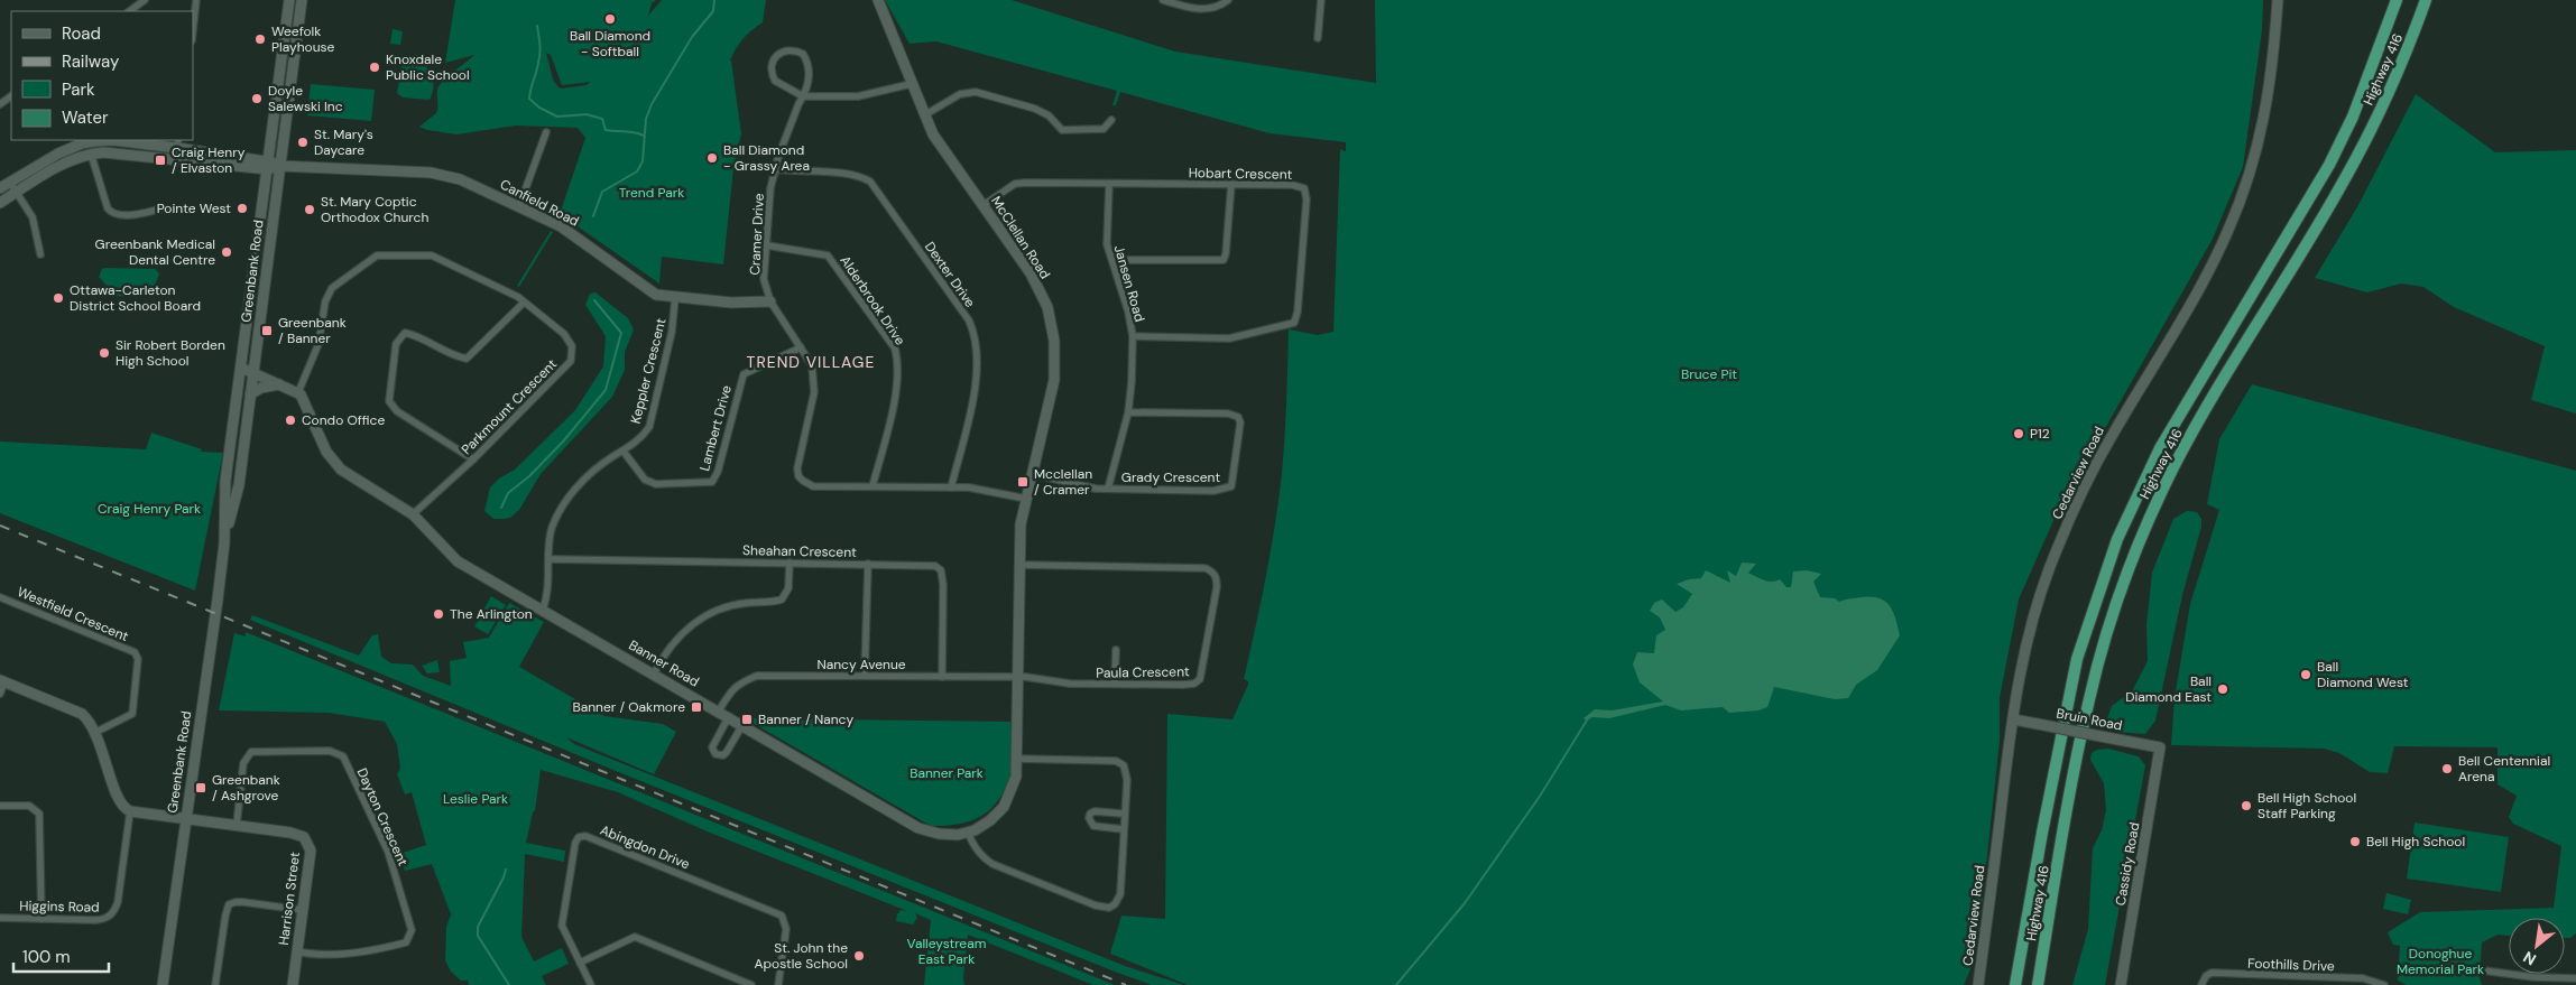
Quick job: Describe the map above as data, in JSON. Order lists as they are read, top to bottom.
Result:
{
  "streets": {
    "highway": ["Highway 416"],
    "street": [
      "Hobart Crescent",
      "Canfield Road",
      "Cramer Drive",
      "McClellan Road",
      "Greenbank Road",
      "Dexter Drive",
      "Jansen Road",
      "Alderbrook Drive",
      "Keppler Crescent",
      "Parkmount Crescent",
      "Lambert Drive",
      "Cedarview Road",
      "Grady Crescent",
      "Sheahan Crescent",
      "Westfield Crescent",
      "Banner Road",
      "Nancy Avenue",
      "Paula Crescent",
      "Bruin Road",
      "Dayton Crescent",
      "Abingdon Drive",
      "Cassidy Road",
      "Harrison Street",
      "Higgins Road",
      "Foothills Drive"
    ]
  },
  "crossings": [
    ["Hobart Crescent", "McClellan Road"],
    ["Hobart Crescent", "Jansen Road"],
    ["Canfield Road", "Cramer Drive"],
    ["Canfield Road", "Greenbank Road"],
    ["Canfield Road", "Keppler Crescent"],
    ["Cramer Drive", "McClellan Road"],
    ["Cramer Drive", "Dexter Drive"],
    ["Cramer Drive", "Alderbrook Drive"],
    ["Cramer Drive", "Lambert Drive"],
    ["McClellan Road", "Grady Crescent"],
    ["McClellan Road", "Banner Road"],
    ["McClellan Road", "Nancy Avenue"],
    ["McClellan Road", "Paula Crescent"],
    ["Greenbank Road", "Harrison Street"],
    ["Jansen Road", "Grady Crescent"],
    ["Keppler Crescent", "Lambert Drive"],
    ["Keppler Crescent", "Sheahan Crescent"],
    ["Keppler Crescent", "Banner Road"],
    ["Parkmount Crescent", "Banner Road"],
    ["Cedarview Road", "Bruin Road"],
    ["Sheahan Crescent", "Nancy Avenue"],
    ["Banner Road", "Nancy Avenue"],
    ["Banner Road", "Paula Crescent"],
    ["Nancy Avenue", "Paula Crescent"],
    ["Bruin Road", "Cassidy Road"],
    ["Dayton Crescent", "Harrison Street"],
    ["Harrison Street", "Higgins Road"]
  ],
  "districts": ["TREND VILLAGE"],
  "parks": [
    "Trend Park",
    "Bruce Pit",
    "Craig Henry Park",
    "Banner Park",
    "Leslie Park",
    "Valleystream East Park",
    "Donoghue Memorial Park"
  ],
  "places": {
    "other": [
      "Ball Diamond - Softball",
      "Weefolk Playhouse",
      "Knoxdale Public School",
      "Doyle Salewski Inc",
      "St. Mary's Daycare",
      "Ball Diamond - Grassy Area",
      "Pointe West",
      "St. Mary Coptic Orthodox Church",
      "Greenbank Medical Dental Centre",
      "Ottawa-Carleton District School Board",
      "Sir Robert Borden High School",
      "Condo Office",
      "P12",
      "The Arlington",
      "Ball Diamond West",
      "Ball Diamond East",
      "Bell Centennial Arena",
      "Bell High School Staff Parking",
      "Bell High School",
      "St. John the Apostle School"
    ],
    "transit": [
      "Craig Henry / Elvaston",
      "Greenbank / Banner",
      "Mcclellan / Cramer",
      "Banner / Oakmore",
      "Banner / Nancy",
      "Greenbank / Ashgrove"
    ]
  },
  "legend": [
    "Road",
    "Railway",
    "Park",
    "Water"
  ],
  "scale_bar": "100 m",
  "north": "bottom left"
}
